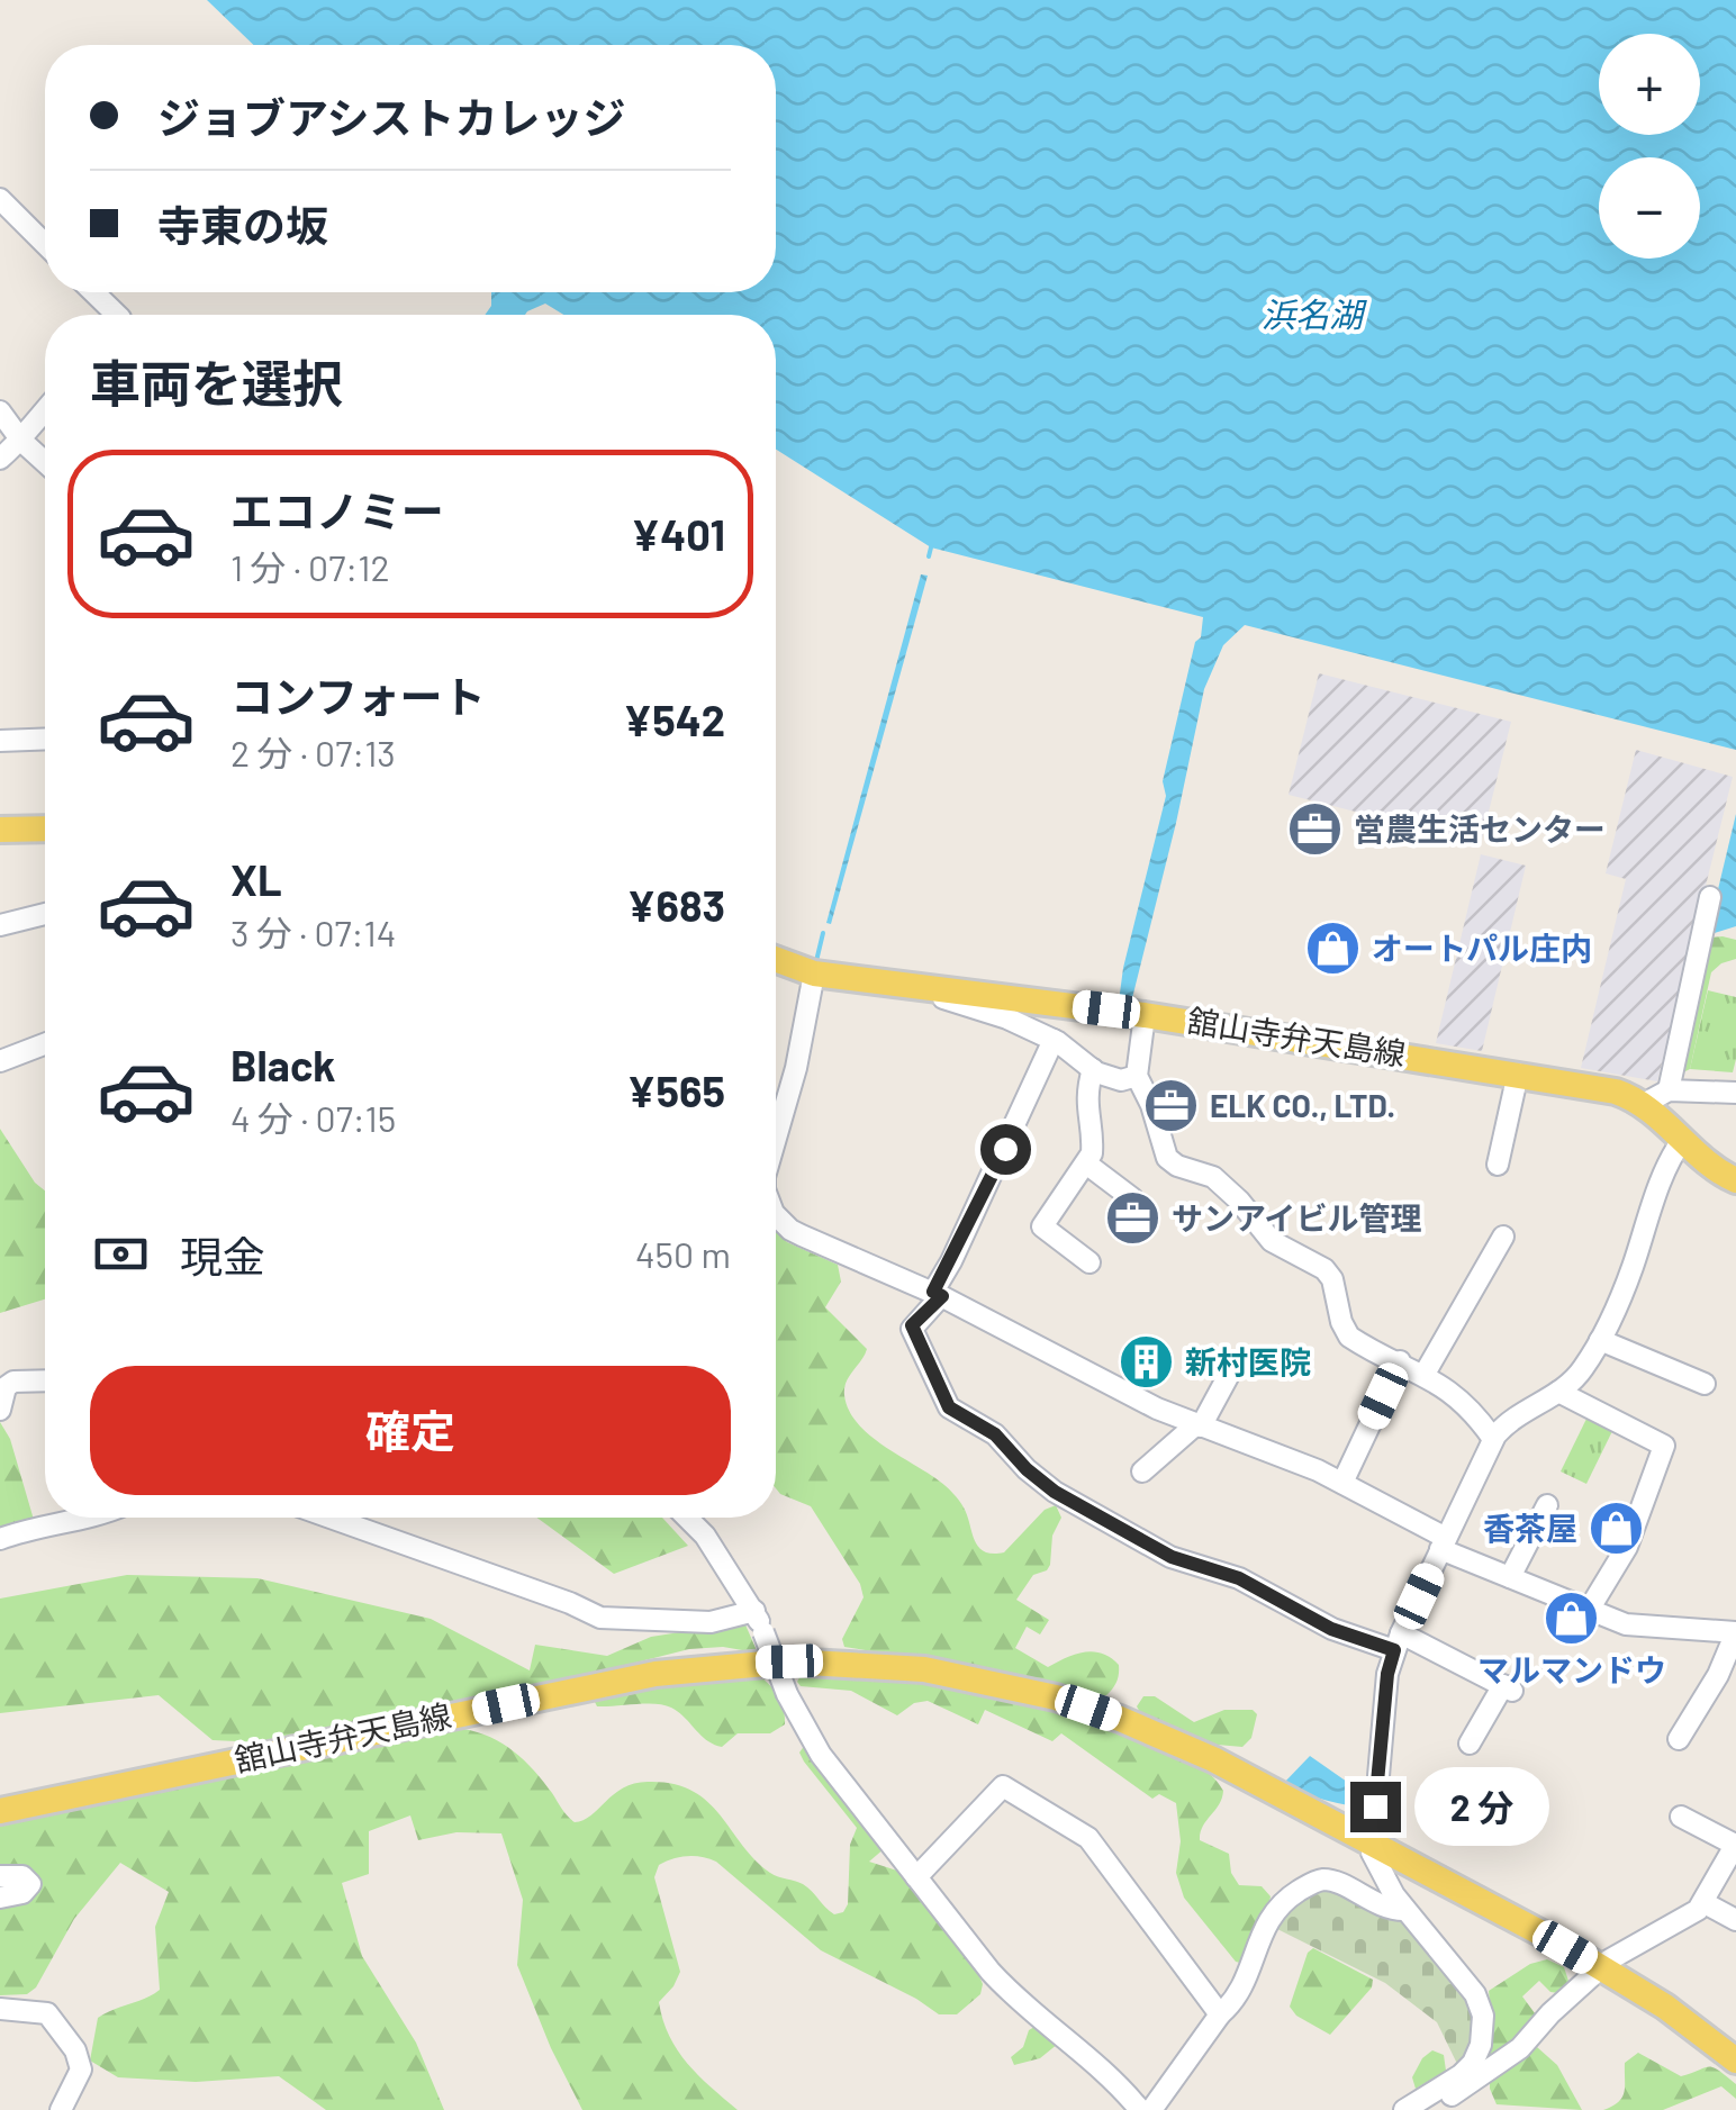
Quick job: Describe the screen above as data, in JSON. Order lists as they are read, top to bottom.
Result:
{
  "streets": {
    "main road": ["舘山寺弁天島線"]
  },
  "water": ["浜名湖"],
  "places": {
    "office": ["営農生活センター", "ELK CO., LTD.", "サンアイビル管理"],
    "shop": ["オートパル庄内", "香茶屋", "マルマンドウ"],
    "building": ["新村医院"]
  },
  "page": {
    "map_buttons": ["+", "−"],
    "banner": ["ジョブアシストカレッジ", "寺東の坂"],
    "heading": "車両を選択",
    "list": [
      {
        "name": "エコノミー",
        "note": "1 分 · 07:12",
        "value": "¥401"
      },
      {
        "name": "コンフォート",
        "note": "2 分 · 07:13",
        "value": "¥542"
      },
      {
        "name": "XL",
        "note": "3 分 · 07:14",
        "value": "¥683"
      },
      {
        "name": "Black",
        "note": "4 分 · 07:15",
        "value": "¥565"
      }
    ],
    "pay": ["現金", "450 m"],
    "buttons": "確定",
    "bubble": "2 分"
  }
}
